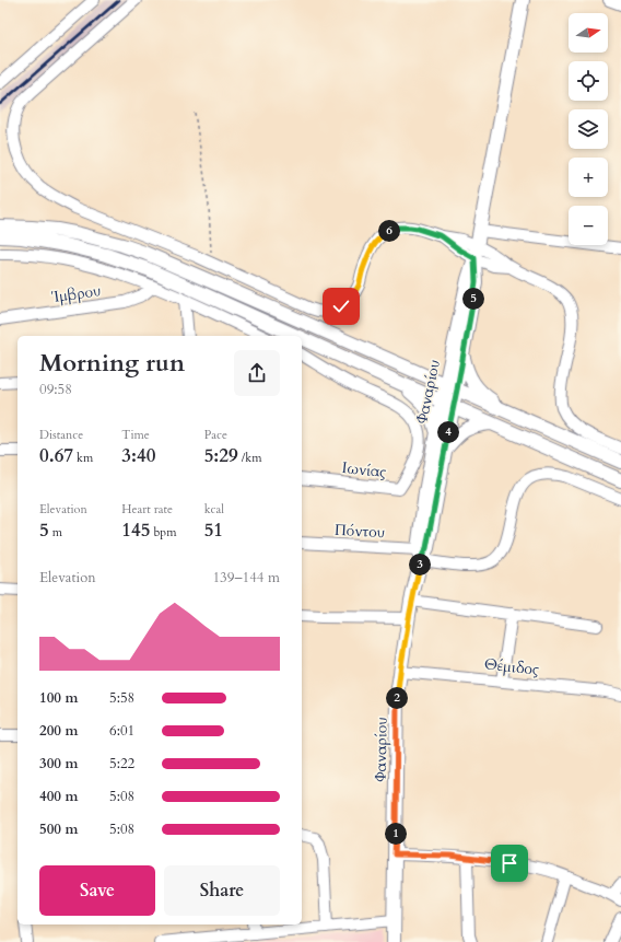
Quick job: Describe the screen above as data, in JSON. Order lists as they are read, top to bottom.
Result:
{
  "streets": {
    "main road": ["Φαναρίου"],
    "street": [
      "Ίμβρου",
      "Ιωνίας",
      "Πόντου",
      "Θέμιδος"
    ]
  },
  "crossings": [
    ["Φαναρίου", "Πόντου"],
    ["Φαναρίου", "Θέμιδος"]
  ],
  "north": "right",
  "page": {
    "map_buttons": ["+", "−"],
    "pins": [
      "6",
      "5",
      "4",
      "3",
      "2",
      "1"
    ],
    "heading": ["Morning run", "09:58"],
    "stats": [
      ["Distance", "0.67 km"],
      ["Time", "3:40"],
      ["Pace", "5:29 /km"],
      ["Elevation", "5 m"],
      ["Heart rate", "145 bpm"],
      ["kcal", "51"]
    ],
    "chart": ["Elevation", "139–144 m"],
    "list": [
      {
        "name": "100 m",
        "note": "5:58"
      },
      {
        "name": "200 m",
        "note": "6:01"
      },
      {
        "name": "300 m",
        "note": "5:22"
      },
      {
        "name": "400 m",
        "note": "5:08"
      },
      {
        "name": "500 m",
        "note": "5:08"
      }
    ],
    "buttons": ["Save", "Share"]
  }
}
